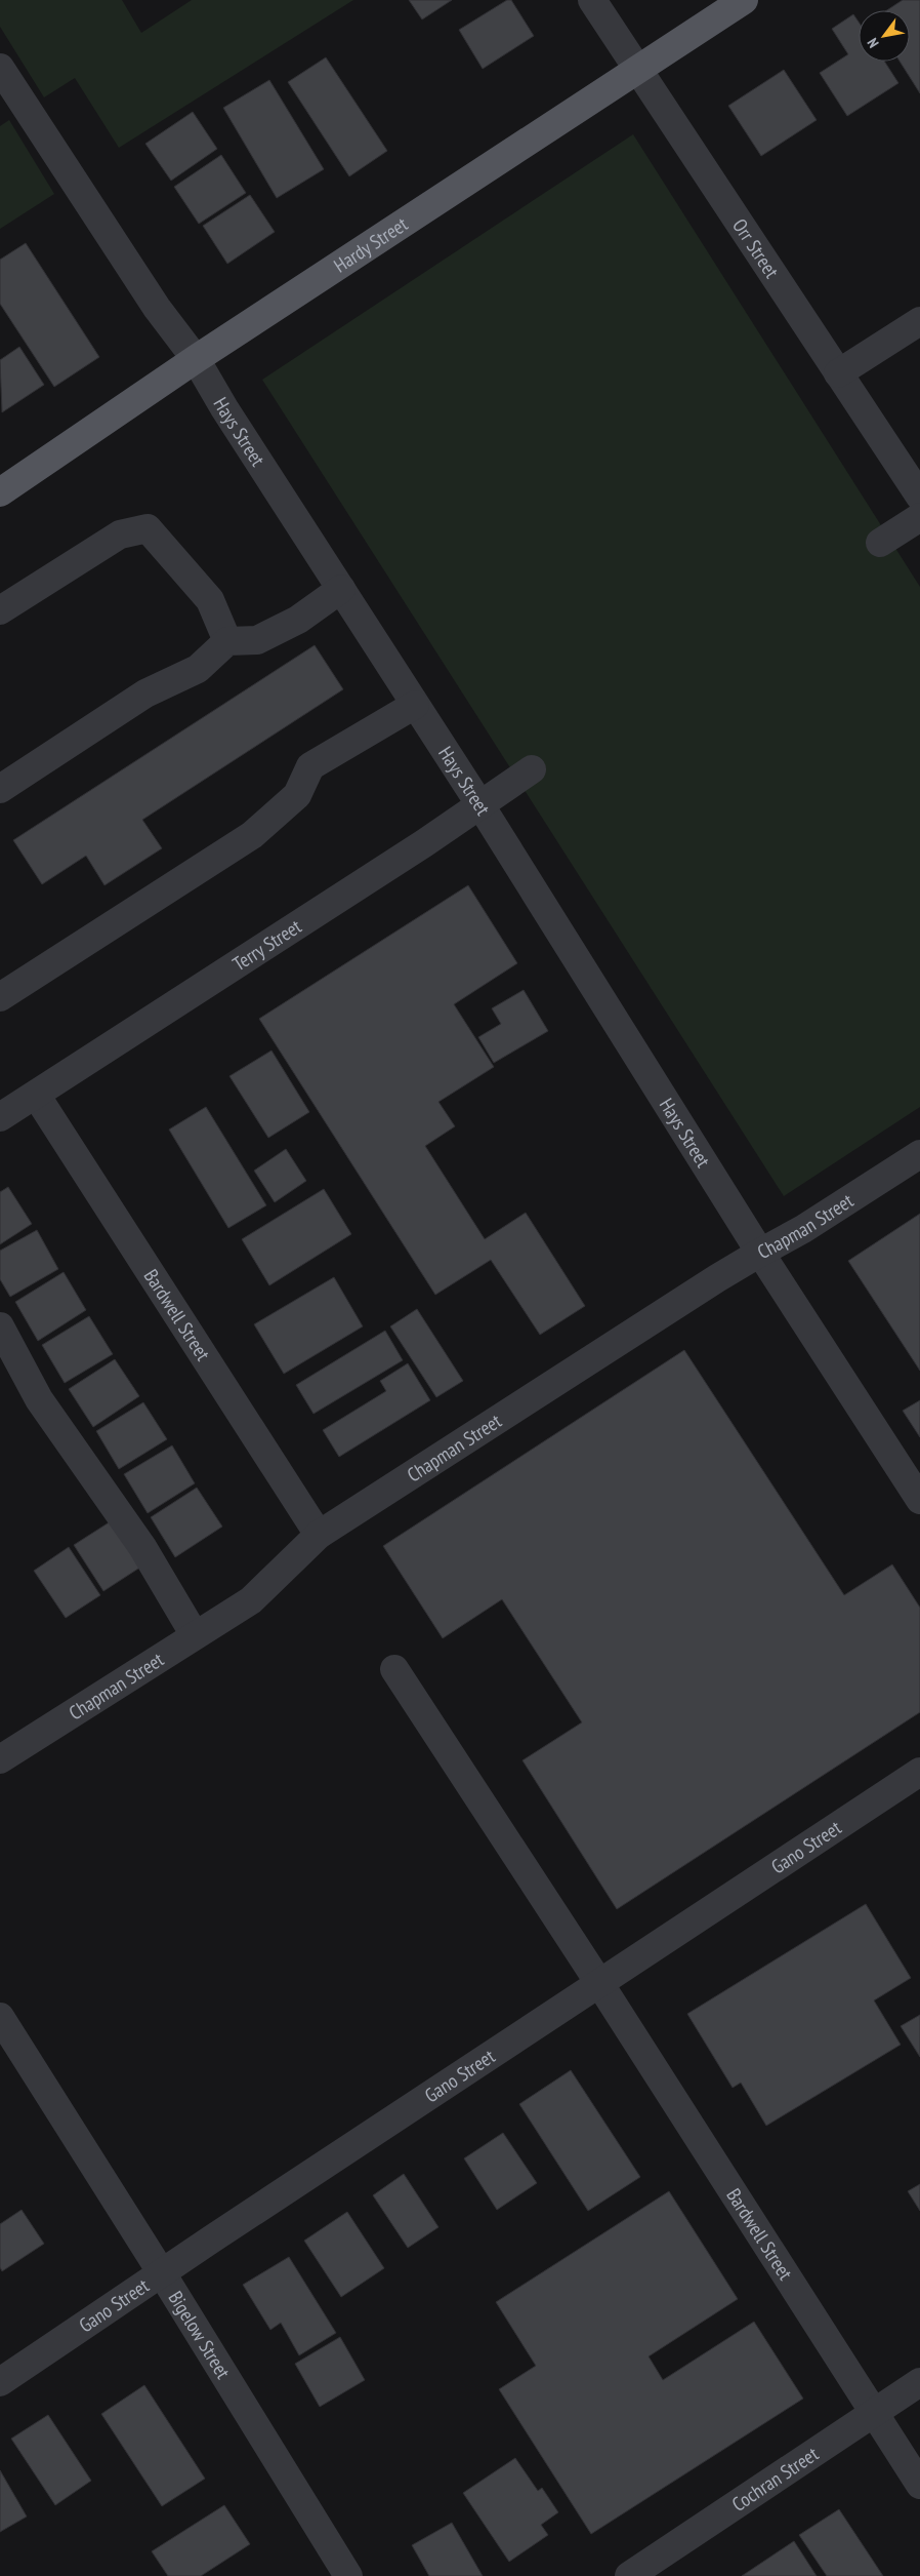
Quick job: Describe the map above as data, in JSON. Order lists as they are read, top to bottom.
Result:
{
  "streets": {
    "main road": ["Hardy Street"],
    "street": [
      "Orr Street",
      "Hays Street",
      "Terry Street",
      "Chapman Street",
      "Bardwell Street",
      "Gano Street",
      "Bigelow Street",
      "Cochran Street"
    ]
  },
  "crossings": [
    ["Hardy Street", "Orr Street"],
    ["Hardy Street", "Hays Street"],
    ["Hays Street", "Terry Street"],
    ["Hays Street", "Chapman Street"],
    ["Terry Street", "Bardwell Street"],
    ["Chapman Street", "Bardwell Street"],
    ["Bardwell Street", "Gano Street"],
    ["Bardwell Street", "Cochran Street"],
    ["Gano Street", "Bigelow Street"]
  ],
  "north": "bottom left"
}
